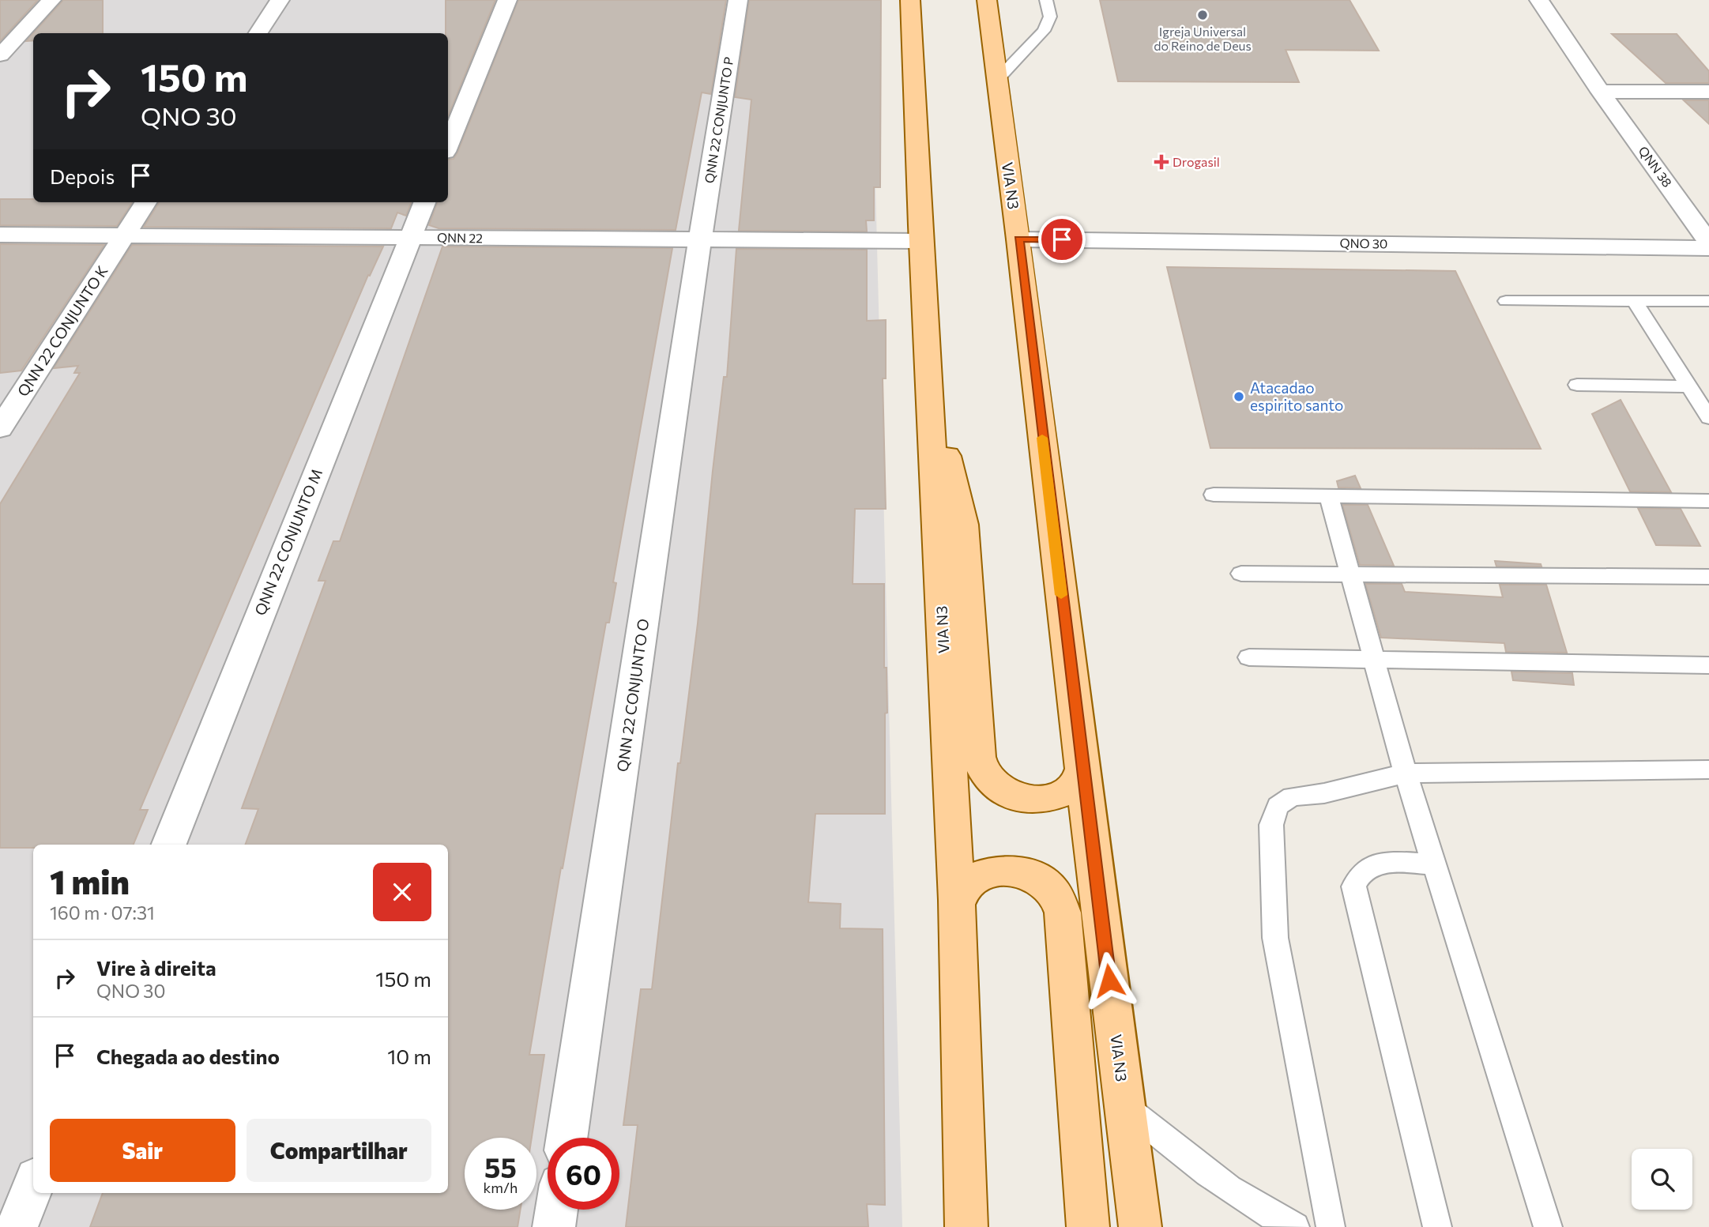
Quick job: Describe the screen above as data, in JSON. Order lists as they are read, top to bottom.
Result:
{
  "streets": {
    "main road": ["VIA N3"],
    "street": [
      "QNN 22 CONJUNTO P",
      "QNN 38",
      "QNN 22",
      "QNO 30",
      "QNN 22 CONJUNTO K",
      "QNN 22 CONJUNTO M",
      "QNN 22 CONJUNTO O"
    ]
  },
  "crossings": [
    ["QNN 22 CONJUNTO P", "QNN 22"],
    ["QNN 22 CONJUNTO P", "QNN 22 CONJUNTO O"],
    ["VIA N3", "QNN 22"],
    ["VIA N3", "QNO 30"],
    ["QNN 22", "QNN 22 CONJUNTO K"],
    ["QNN 22", "QNN 22 CONJUNTO M"],
    ["QNN 22", "QNN 22 CONJUNTO O"]
  ],
  "places": {
    "other": ["Igreja Universal do Reino de Deus", "Atacadao espirito santo"],
    "health": ["Drogasil"]
  },
  "page": {
    "turn": ["150 m", "QNO 30"],
    "then": "Depois",
    "heading": ["1 min", "160 m · 07:31"],
    "list": [
      {
        "name": "Vire à direita",
        "note": "QNO 30",
        "value": "150 m"
      },
      {
        "name": "Chegada ao destino",
        "value": "10 m"
      }
    ],
    "buttons": ["Sair", "Compartilhar"],
    "speed": "55 km/h",
    "limit": "60"
  }
}
